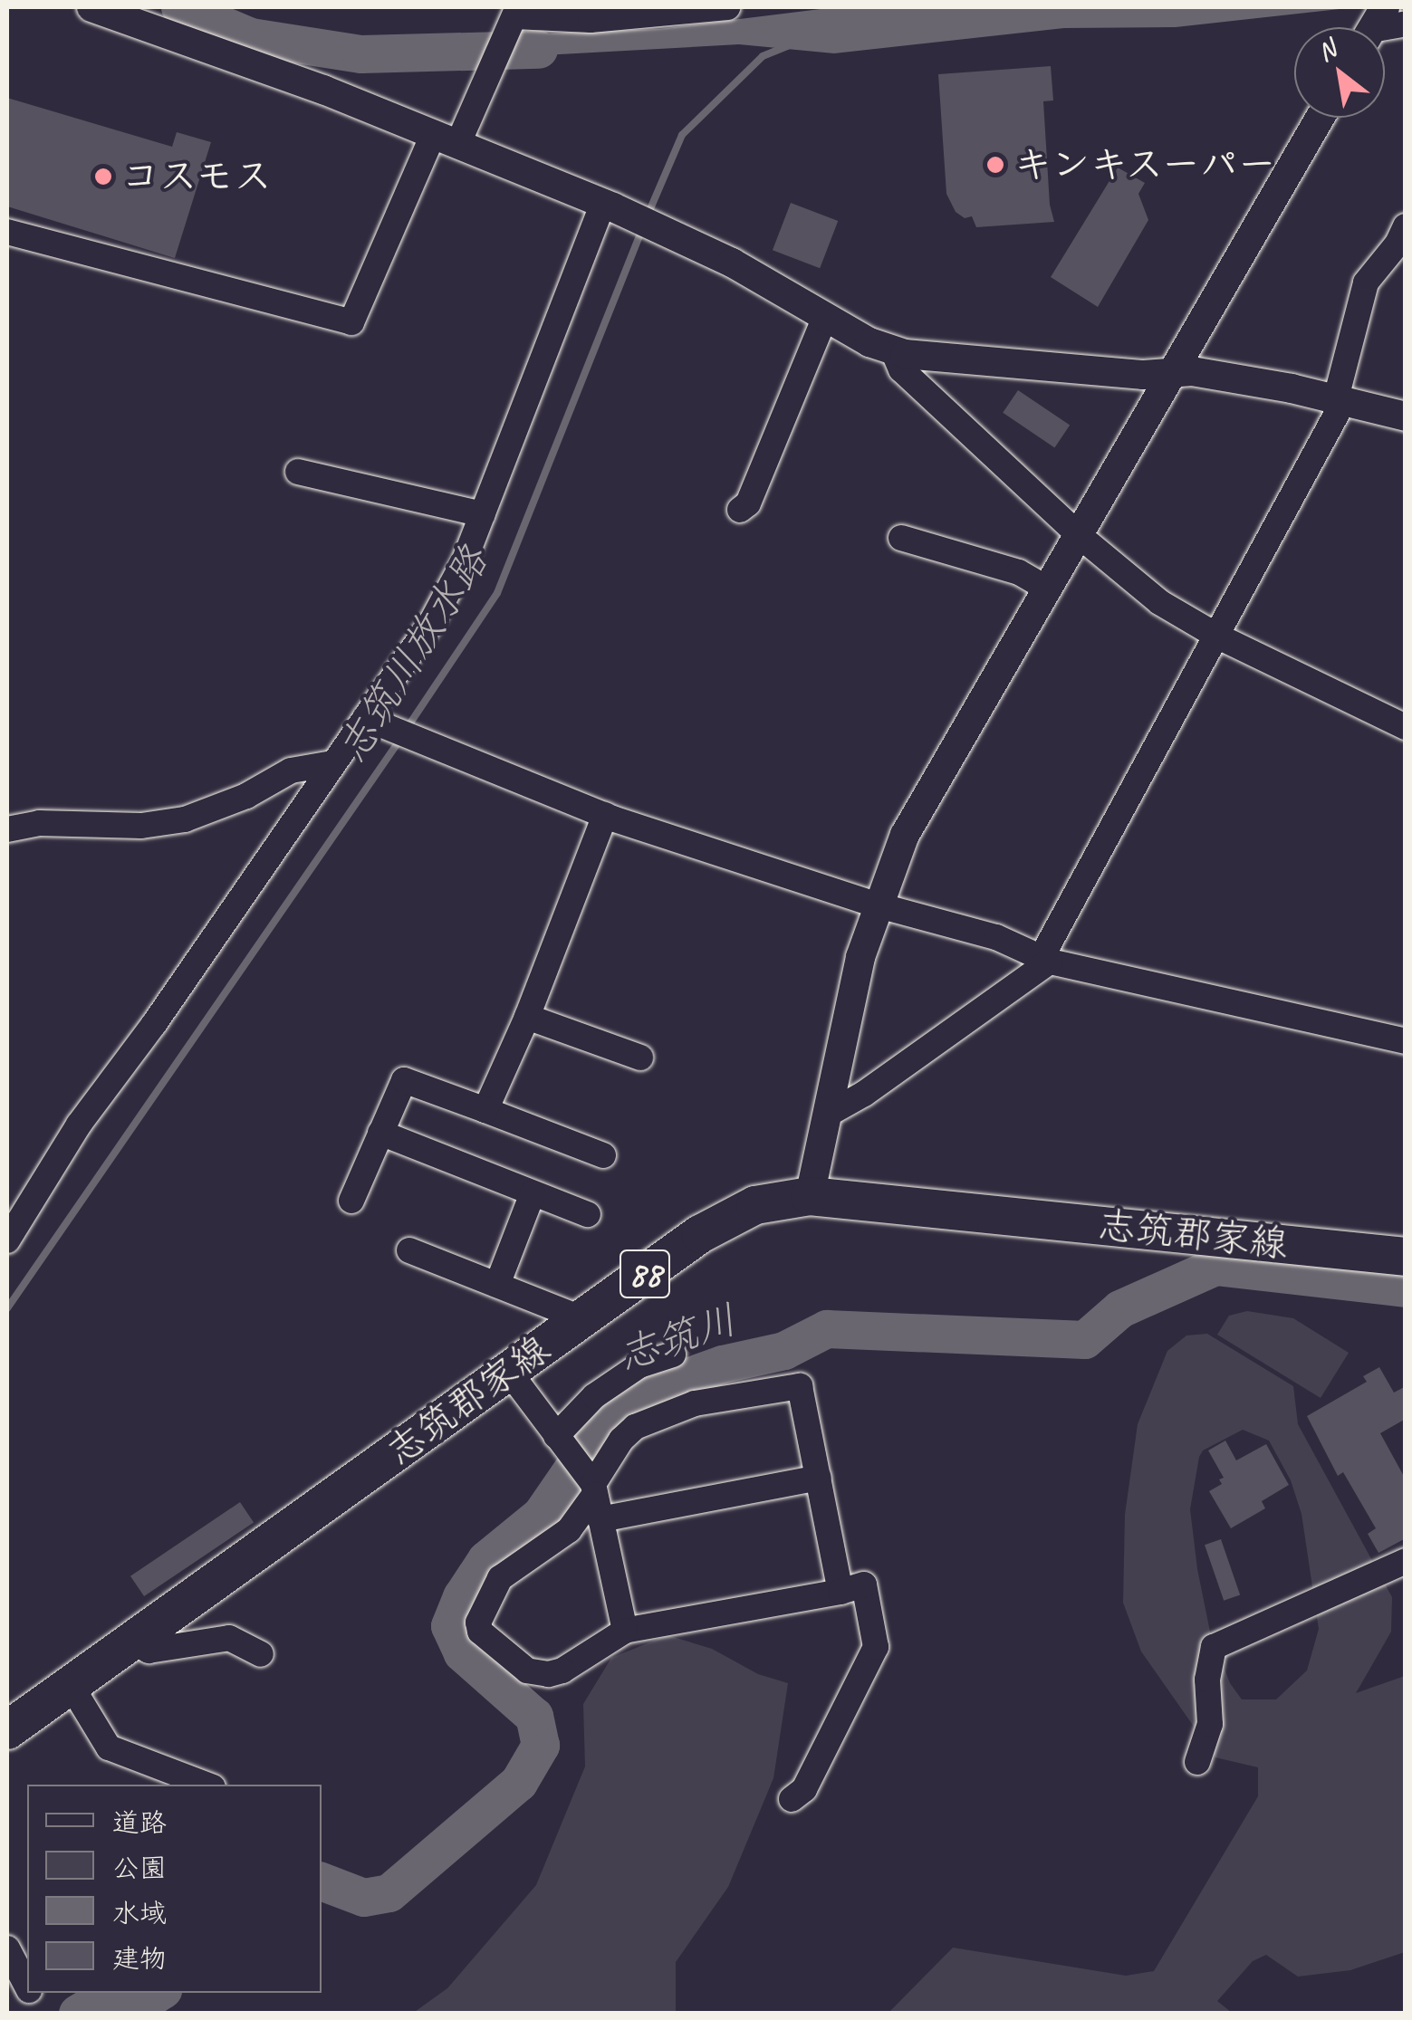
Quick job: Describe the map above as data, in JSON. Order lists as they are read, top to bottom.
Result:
{
  "streets": {
    "main road": ["志筑郡家線", "88"]
  },
  "water": ["志筑川放水路", "志筑川"],
  "places": ["キンキスーパー", "コスモス"],
  "legend": [
    "道路",
    "公園",
    "水域",
    "建物"
  ],
  "north": "top left"
}
